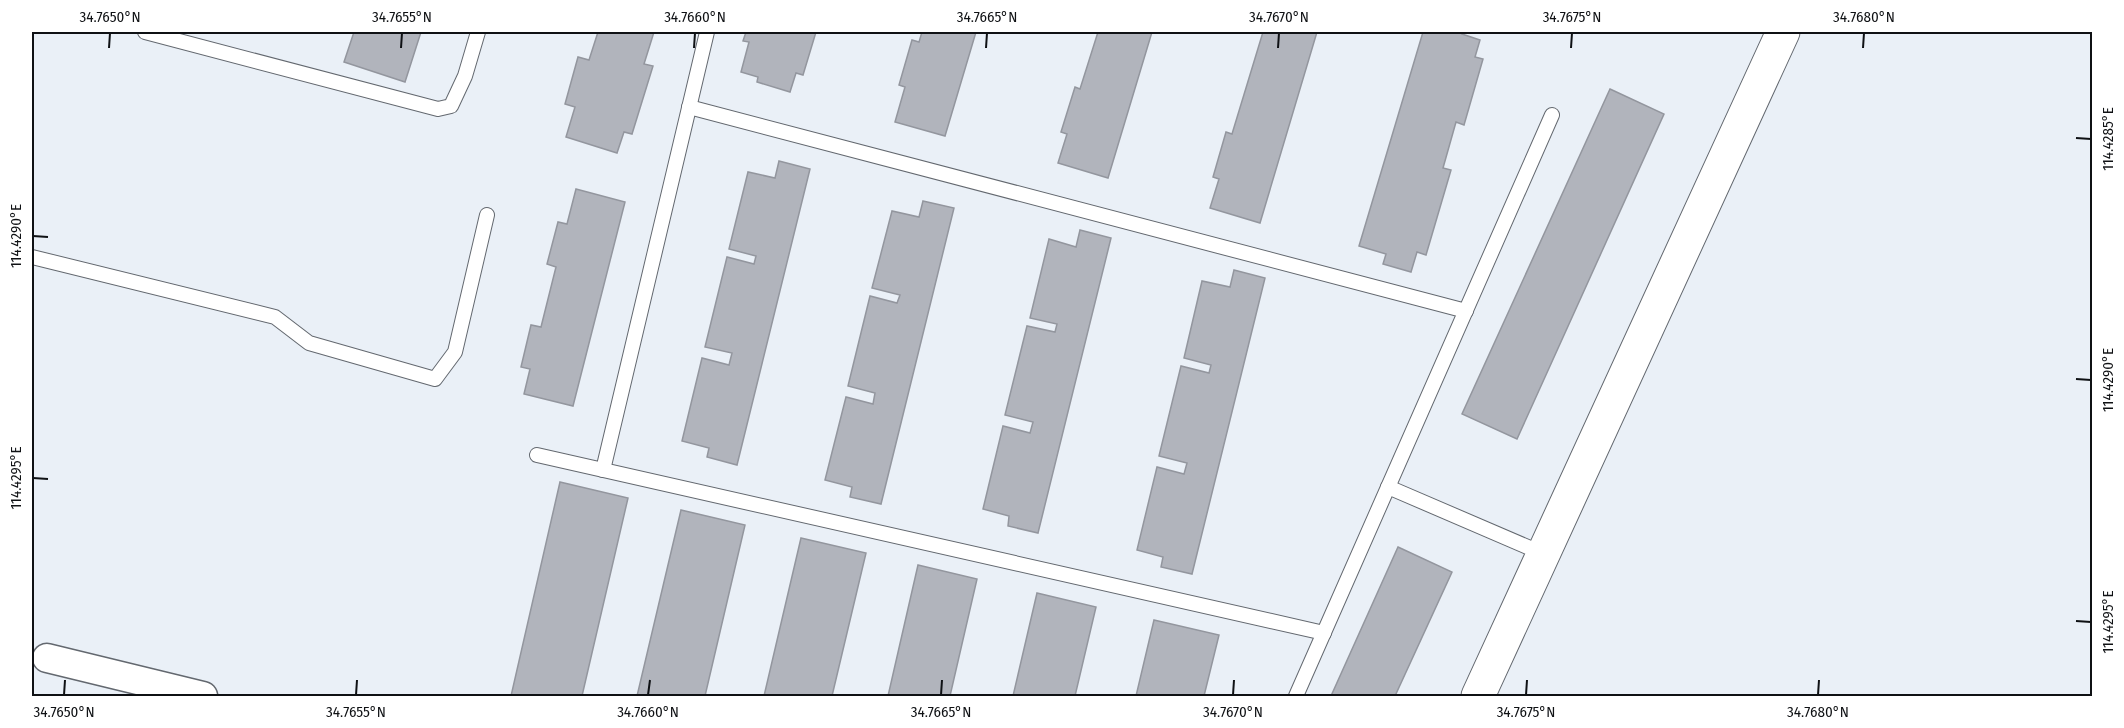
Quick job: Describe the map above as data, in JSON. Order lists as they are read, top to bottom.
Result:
{
  "coordinates": [
    "34.7650°N",
    "34.7655°N",
    "34.7660°N",
    "34.7665°N",
    "34.7670°N",
    "34.7675°N",
    "34.7680°N",
    "114.4285°E",
    "114.4290°E",
    "114.4295°E"
  ]
}
